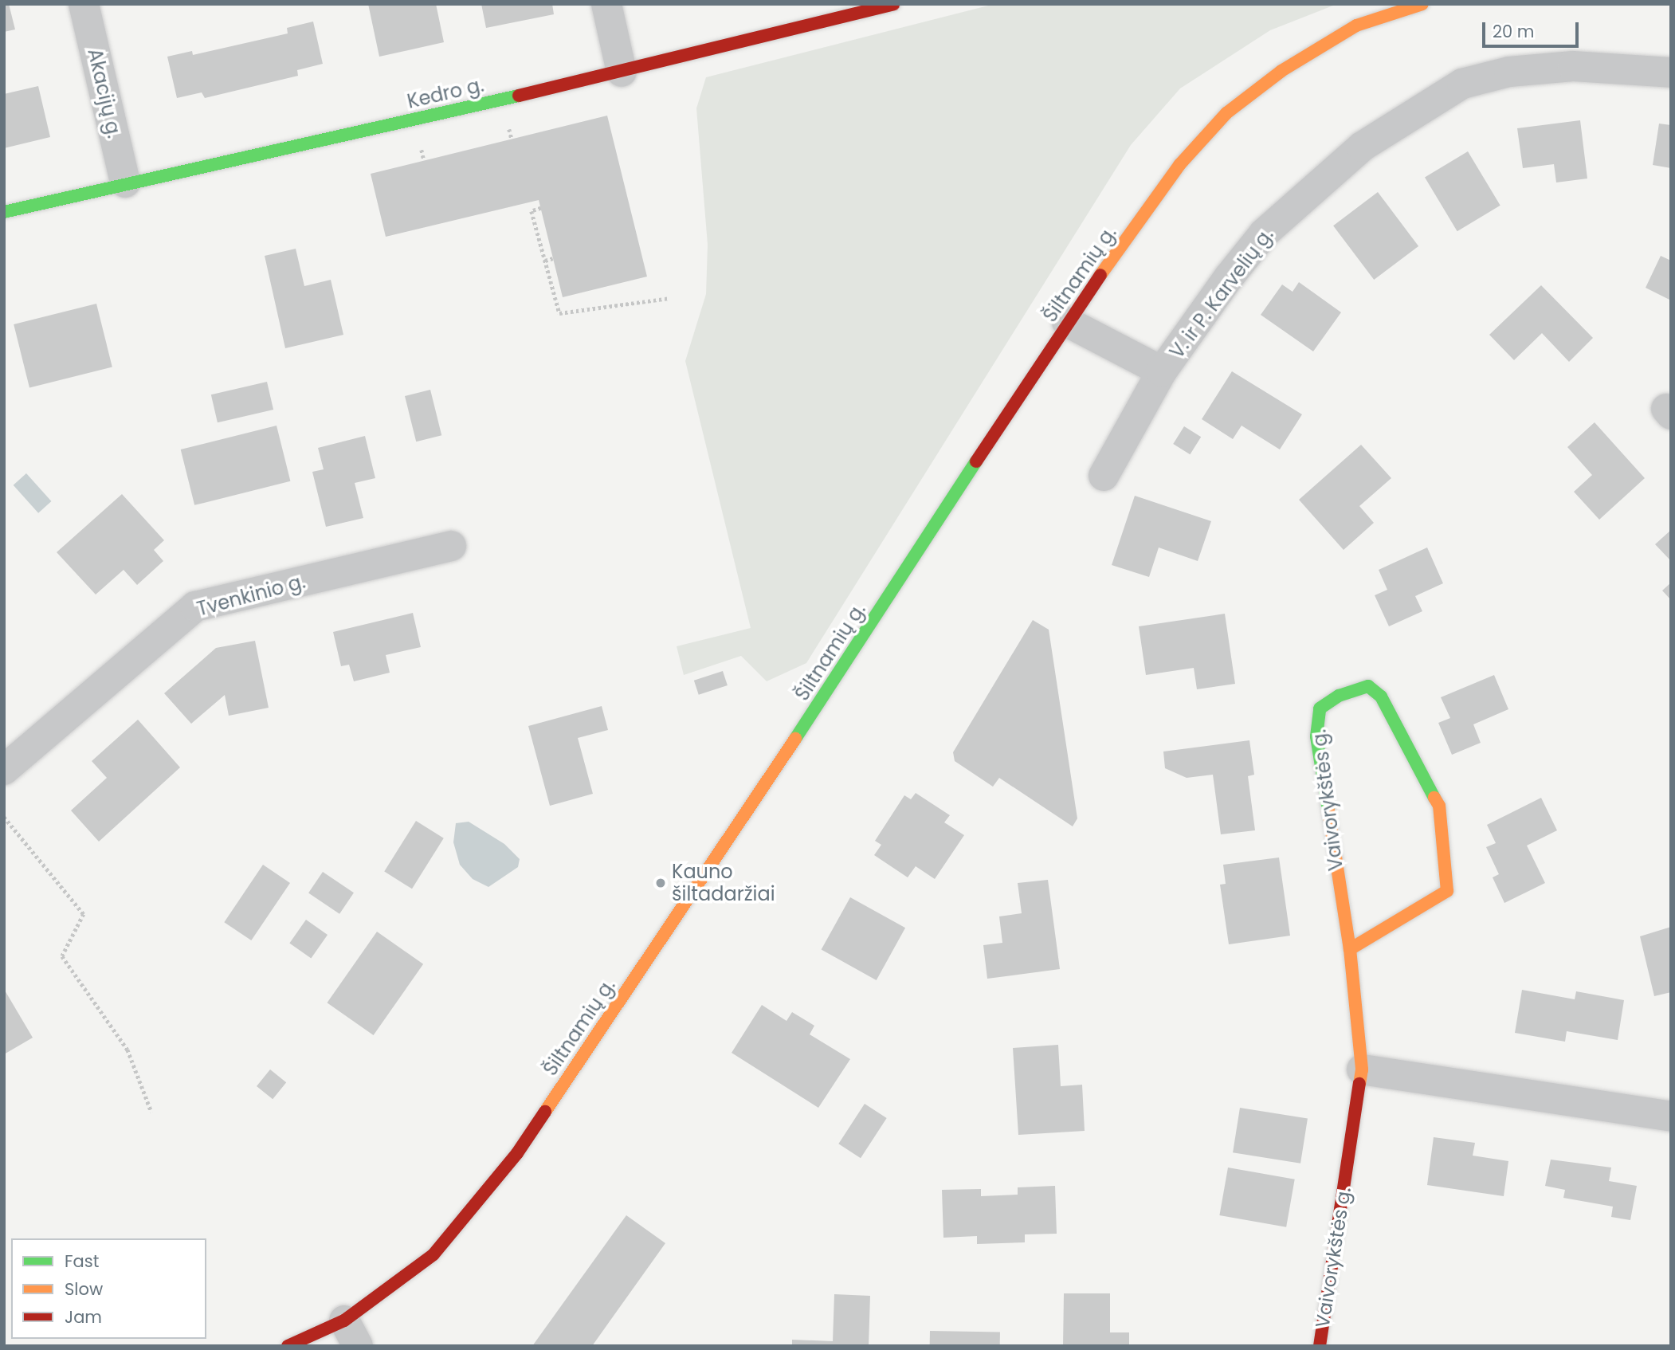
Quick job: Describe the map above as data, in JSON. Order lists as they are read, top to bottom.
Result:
{
  "streets": {
    "street": [
      "Akacijų g.",
      "Kedro g.",
      "Šiltnamių g.",
      "V. ir P. Karvelių g.",
      "Tvenkinio g.",
      "Vaivorykštės g."
    ]
  },
  "crossings": [
    ["Akacijų g.", "Kedro g."],
    ["Šiltnamių g.", "V. ir P. Karvelių g."]
  ],
  "places": ["Kauno šiltadaržiai"],
  "legend": ["Fast", "Slow", "Jam"],
  "scale_bar": "20 m"
}
